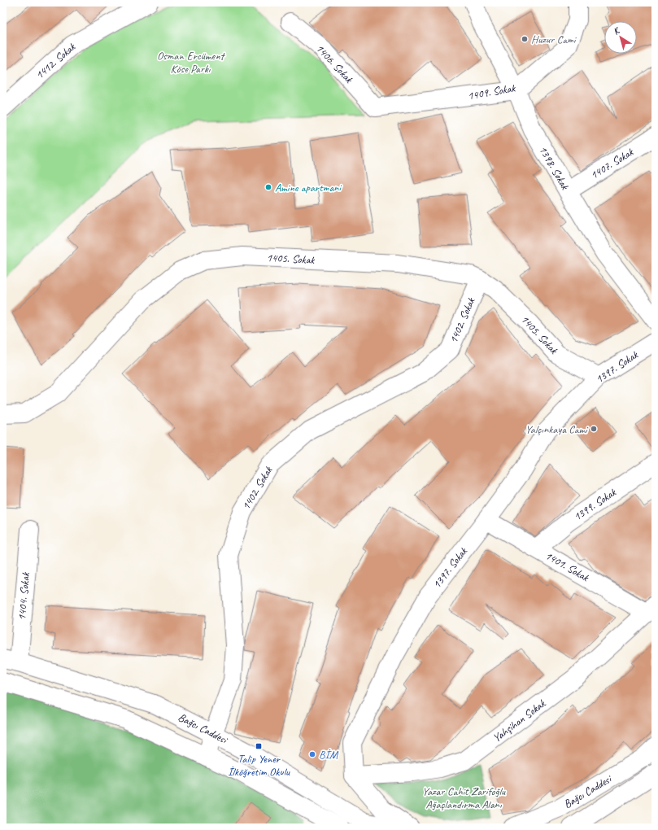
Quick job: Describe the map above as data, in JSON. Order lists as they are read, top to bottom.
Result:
{
  "streets": {
    "street": [
      "1412. Sokak",
      "1406. Sokak",
      "1409. Sokak",
      "1407. Sokak",
      "1398. Sokak",
      "1405. Sokak",
      "1402. Sokak",
      "1397. Sokak",
      "1399. Sokak",
      "1401. Sokak",
      "1404. Sokak",
      "Yahşihan Sokak",
      "Bağcı Caddesi"
    ]
  },
  "crossings": [
    ["1406. Sokak", "1409. Sokak"],
    ["1409. Sokak", "1398. Sokak"],
    ["1407. Sokak", "1398. Sokak"],
    ["1405. Sokak", "1402. Sokak"],
    ["1405. Sokak", "1397. Sokak"],
    ["1402. Sokak", "Bağcı Caddesi"],
    ["1397. Sokak", "1401. Sokak"],
    ["1397. Sokak", "Yahşihan Sokak"],
    ["1399. Sokak", "1401. Sokak"],
    ["1401. Sokak", "Yahşihan Sokak"],
    ["1404. Sokak", "Bağcı Caddesi"]
  ],
  "parks": ["Osman Ercüment Köse Parkı", "Yazar Cahit Zarifoğlu Ağaçlandırma Alanı"],
  "places": {
    "other": [
      "Huzur Cami",
      "Amine apartmani",
      "Yalçınkaya Cami",
      "BİM"
    ],
    "transit": ["Talip Yener İlköğretim Okulu"]
  },
  "north": "top left"
}
